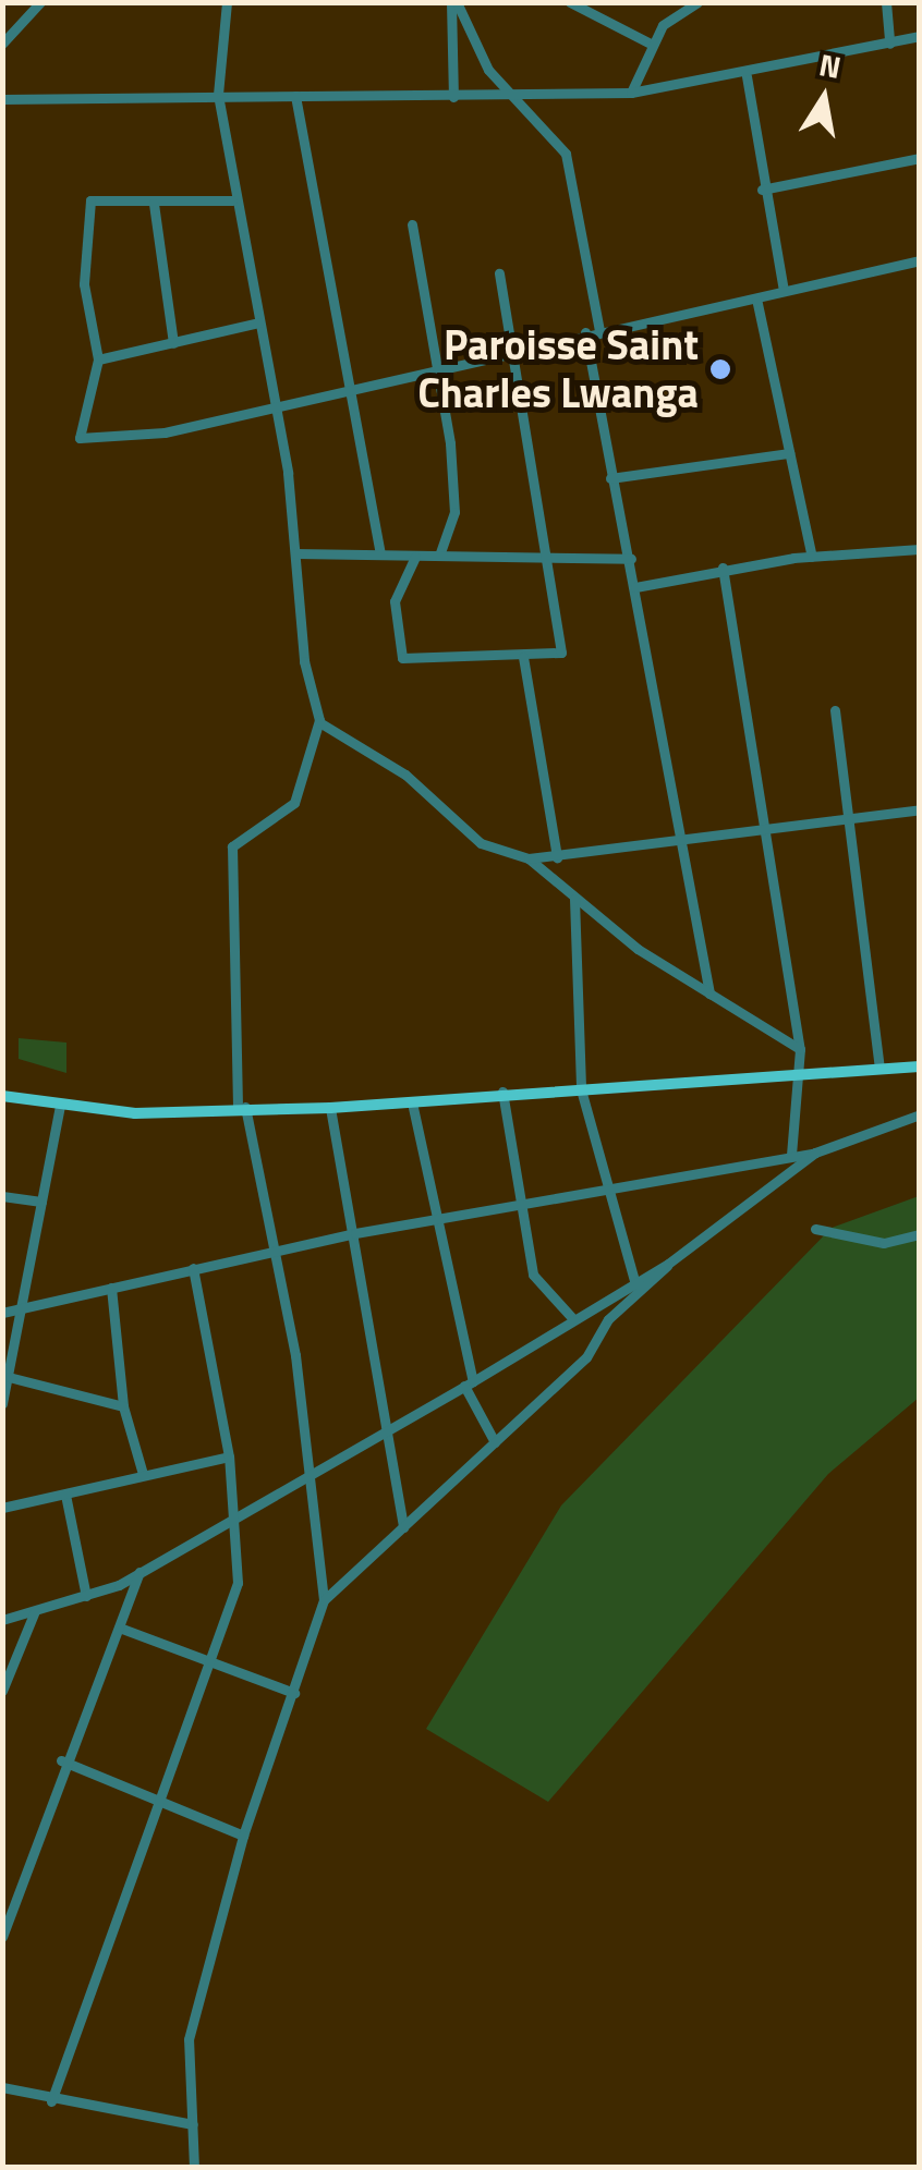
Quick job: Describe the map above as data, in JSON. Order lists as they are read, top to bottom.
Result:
{
  "places": ["Paroisse Saint Charles Lwanga"],
  "north": "top"
}
